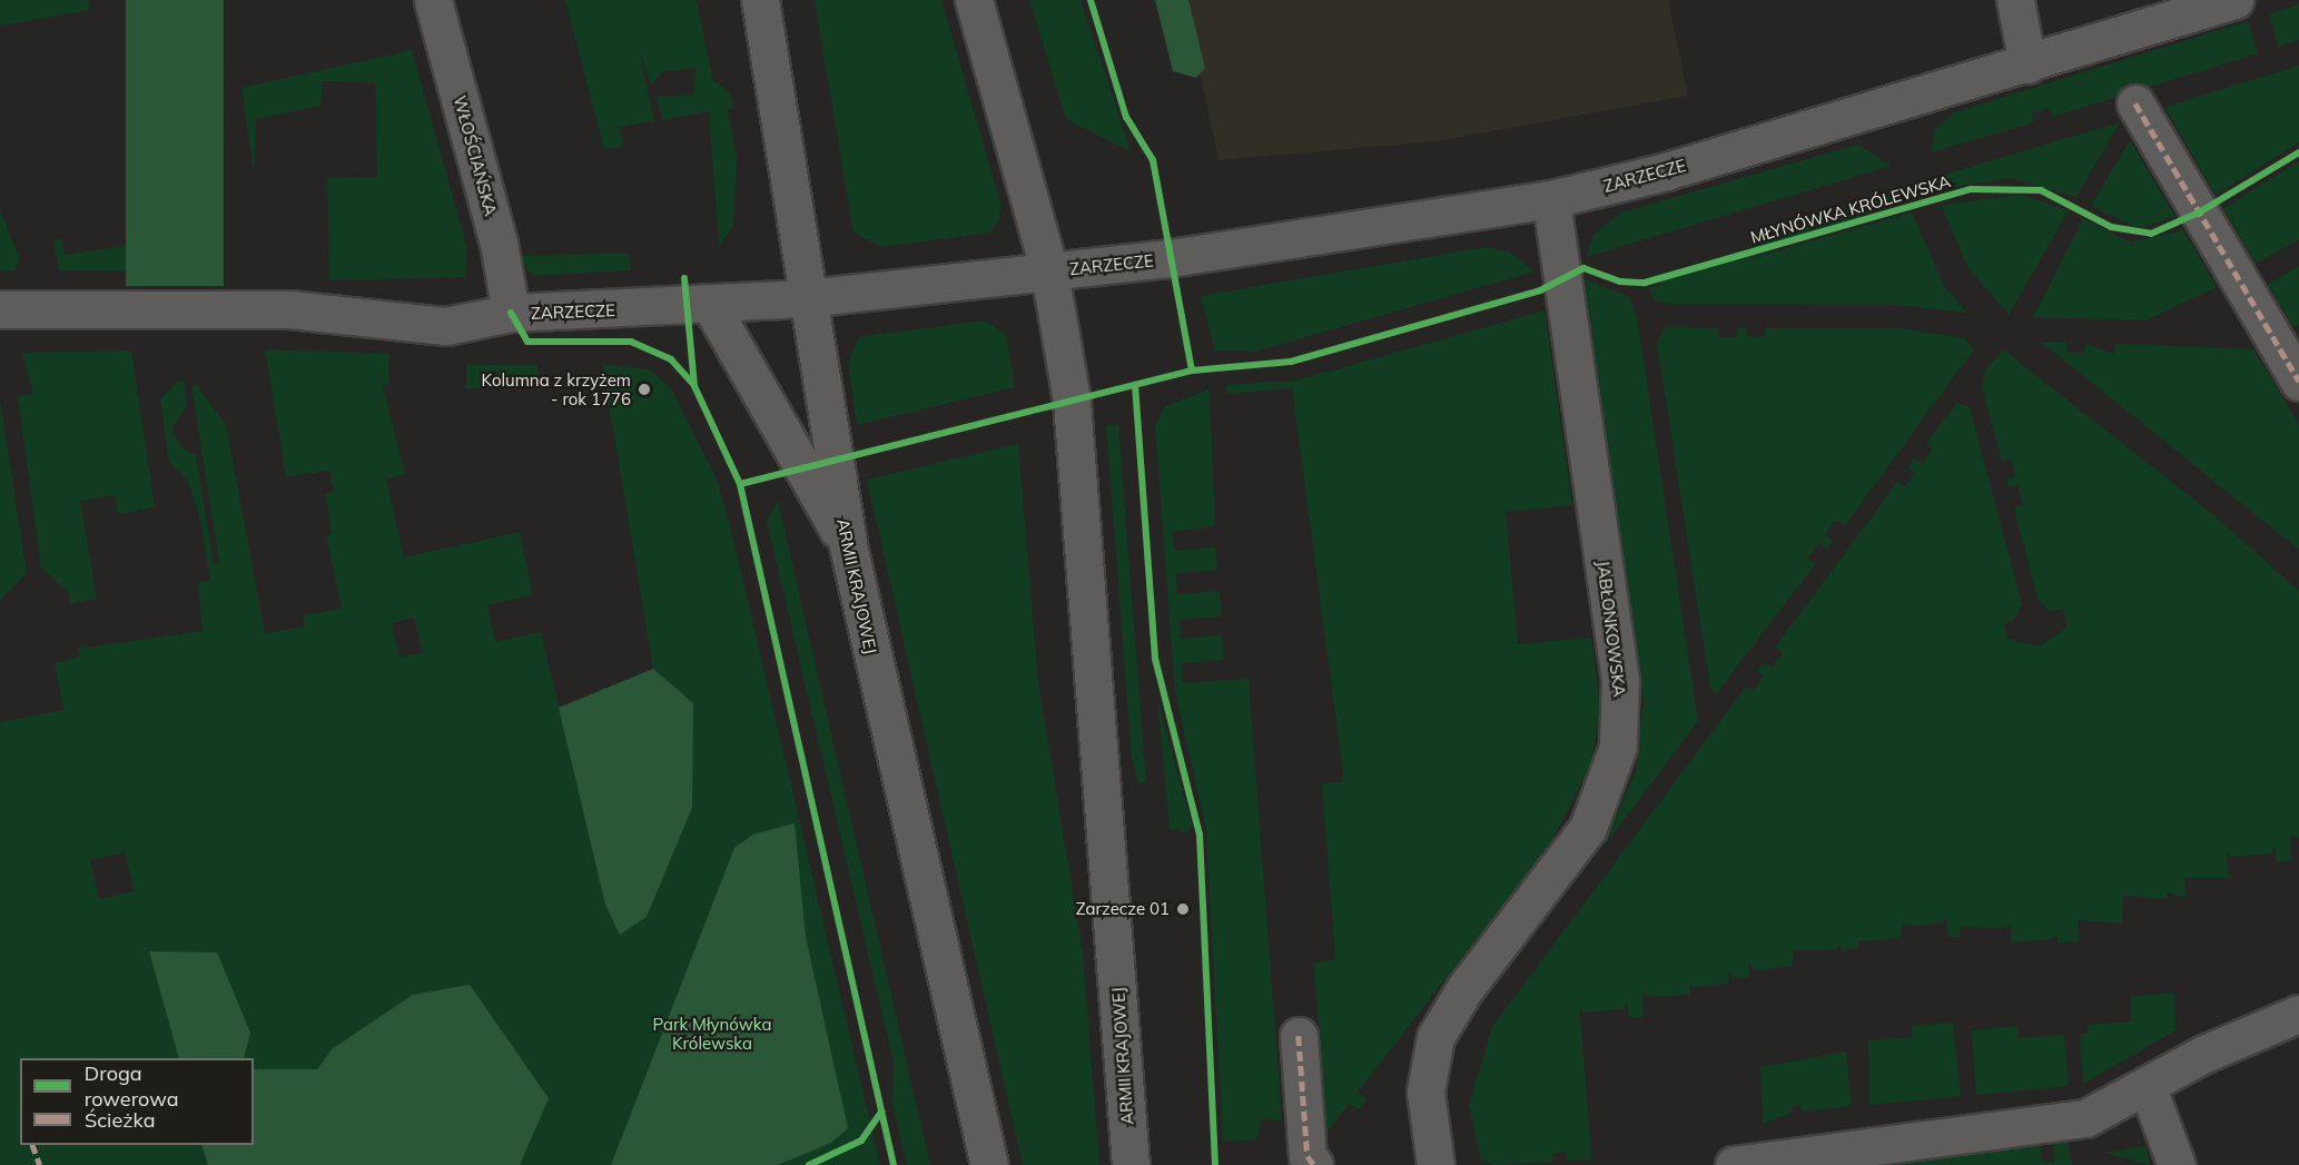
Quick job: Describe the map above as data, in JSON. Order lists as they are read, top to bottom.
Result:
{
  "streets": {
    "street": [
      "WŁOŚCIAŃSKA",
      "ZARZECZE",
      "ARMII KRAJOWEJ",
      "JABŁONKOWSKA"
    ],
    "cycle path": ["MŁYNÓWKA KRÓLEWSKA"]
  },
  "crossings": [
    ["WŁOŚCIAŃSKA", "ZARZECZE"],
    ["ZARZECZE", "ARMII KRAJOWEJ"],
    ["ZARZECZE", "JABŁONKOWSKA"]
  ],
  "parks": ["Park Młynówka Królewska"],
  "places": ["Kolumna z krzyżem - rok 1776", "Zarzecze 01"],
  "legend": ["Droga rowerowa", "Ścieżka"]
}
